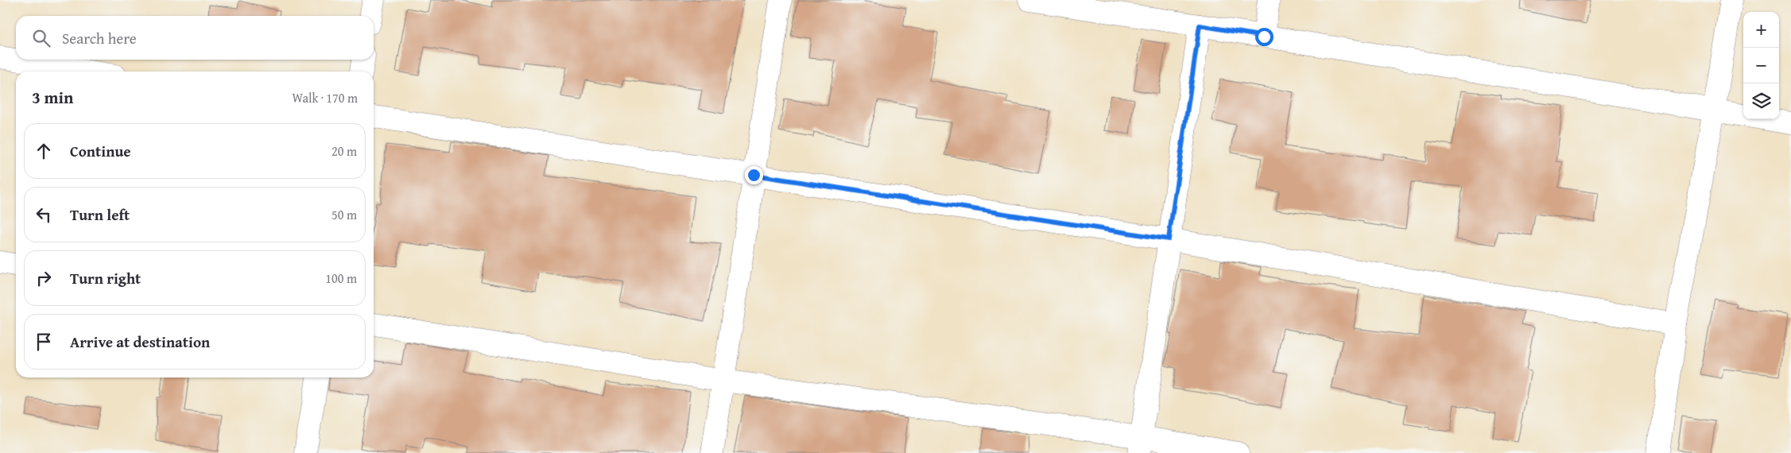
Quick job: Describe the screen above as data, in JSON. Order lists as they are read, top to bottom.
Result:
{
  "page": {
    "map_buttons": ["+", "−"],
    "search": "Search here",
    "heading": ["3 min", "Walk · 170 m"],
    "list": [
      ["Continue", "20 m"],
      ["Turn left", "50 m"],
      ["Turn right", "100 m"],
      "Arrive at destination"
    ]
  }
}
